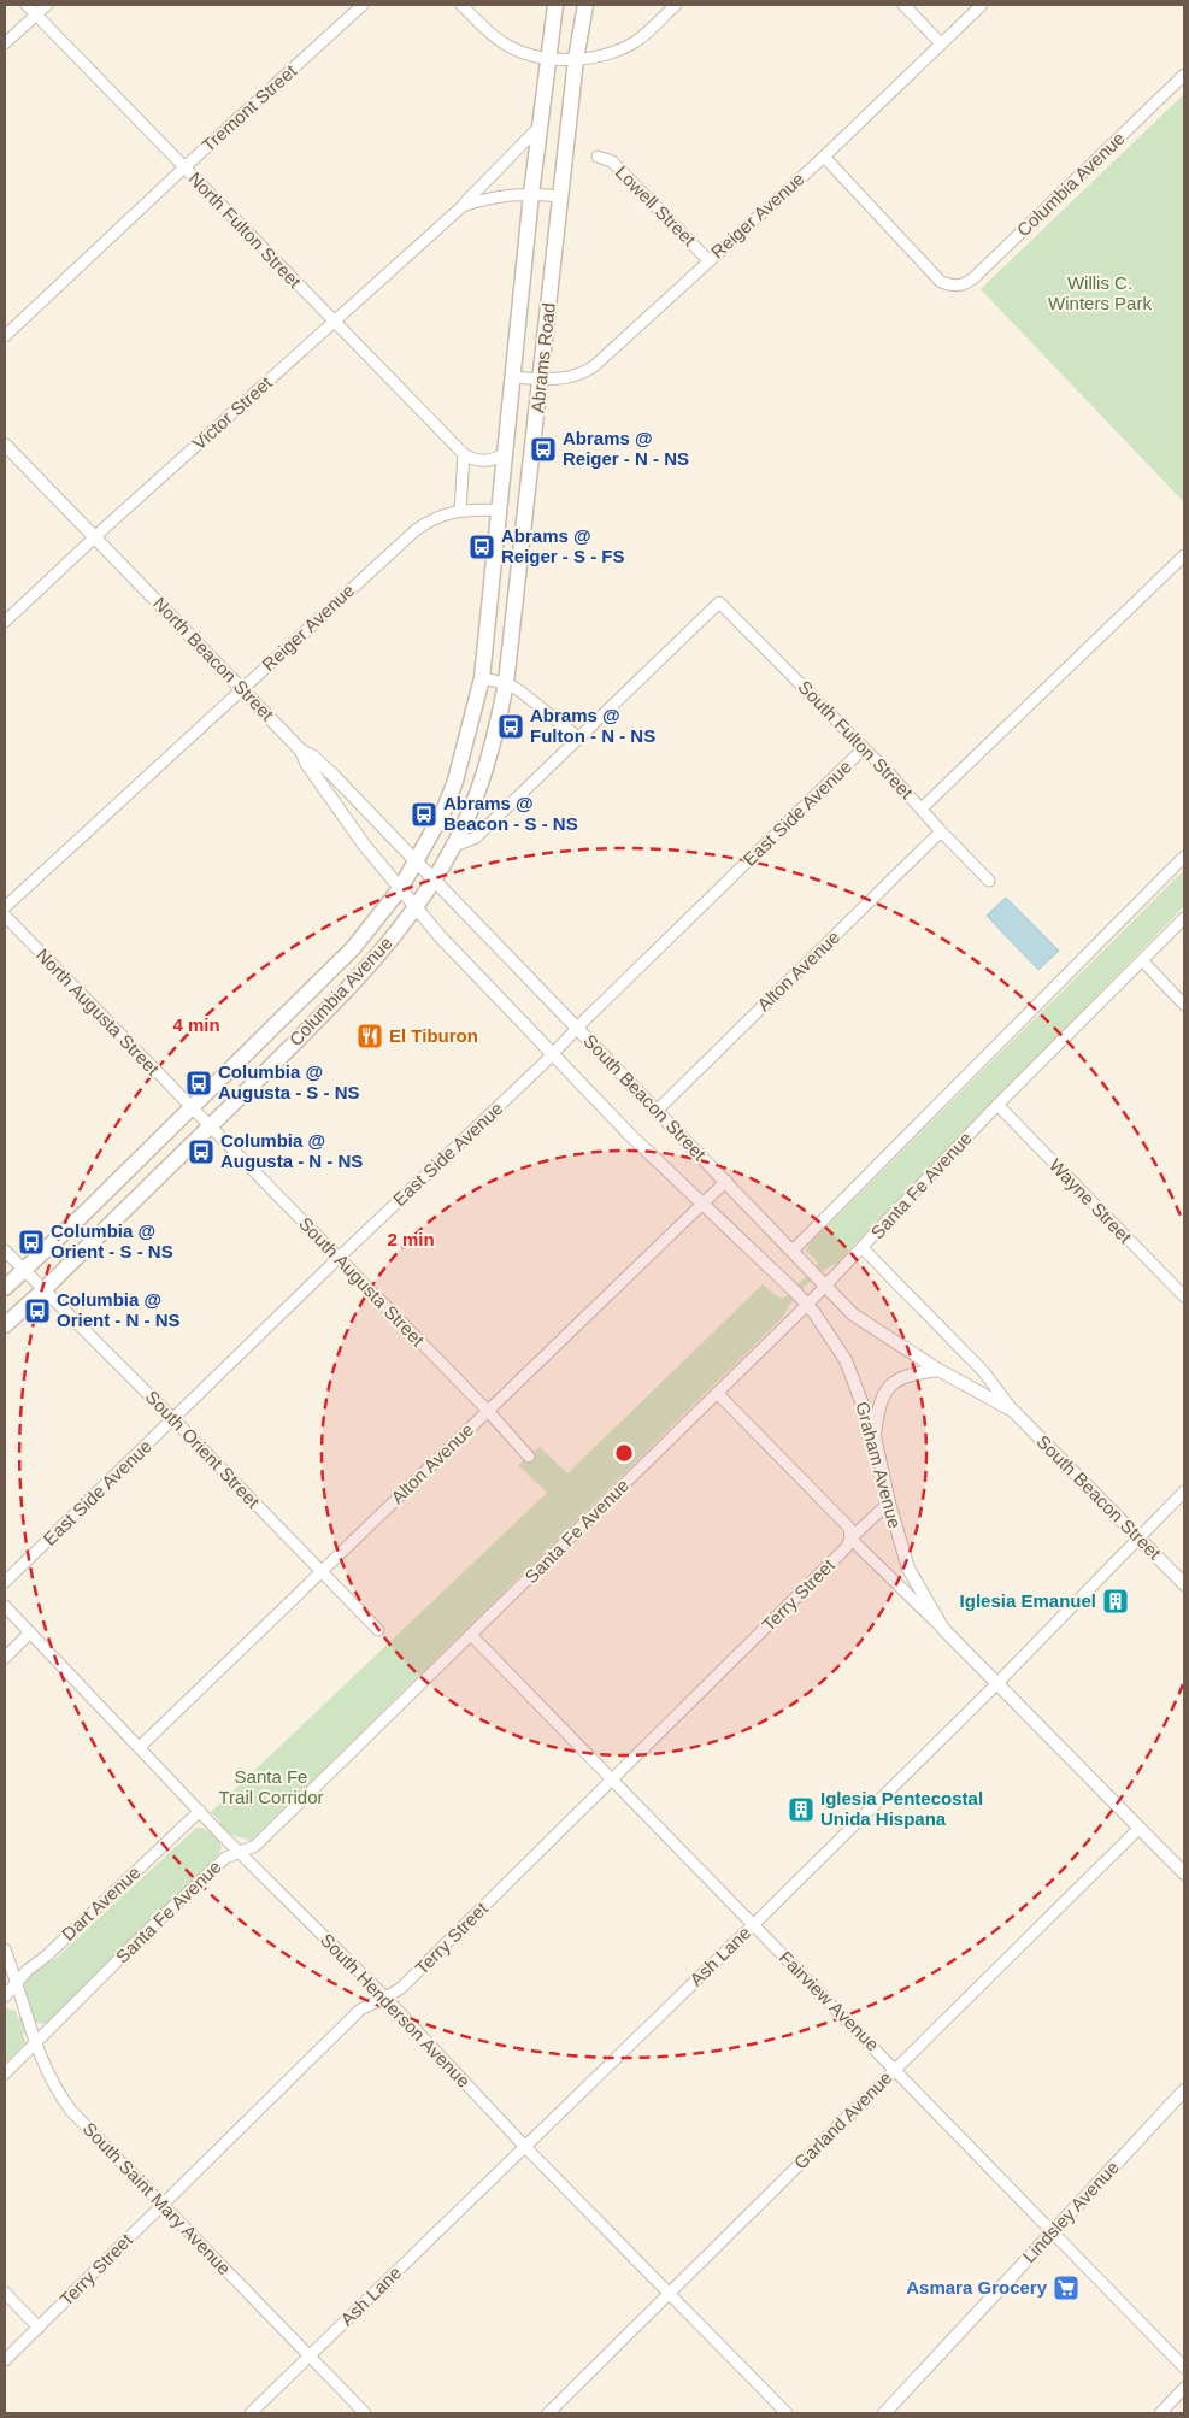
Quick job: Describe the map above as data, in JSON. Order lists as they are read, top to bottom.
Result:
{
  "streets": {
    "main road": ["Columbia Avenue", "Abrams Road"],
    "street": [
      "Tremont Street",
      "Lowell Street",
      "Reiger Avenue",
      "North Fulton Street",
      "Victor Street",
      "North Beacon Street",
      "South Fulton Street",
      "East Side Avenue",
      "Alton Avenue",
      "North Augusta Street",
      "South Beacon Street",
      "Santa Fe Avenue",
      "Wayne Street",
      "South Augusta Street",
      "South Orient Street",
      "Graham Avenue",
      "Terry Street",
      "Dart Avenue",
      "Ash Lane",
      "Fairview Avenue",
      "South Henderson Avenue",
      "Garland Avenue",
      "South Saint Mary Avenue",
      "Lindsley Avenue"
    ]
  },
  "crossings": [
    ["Tremont Street", "North Fulton Street"],
    ["Columbia Avenue", "Reiger Avenue"],
    ["Columbia Avenue", "Abrams Road"],
    ["Columbia Avenue", "North Beacon Street"],
    ["Columbia Avenue", "North Augusta Street"],
    ["Columbia Avenue", "South Beacon Street"],
    ["Columbia Avenue", "South Augusta Street"],
    ["Columbia Avenue", "South Orient Street"],
    ["Lowell Street", "Reiger Avenue"],
    ["Reiger Avenue", "Abrams Road"],
    ["Reiger Avenue", "North Beacon Street"],
    ["North Fulton Street", "Victor Street"],
    ["Abrams Road", "Victor Street"],
    ["Abrams Road", "North Beacon Street"],
    ["Abrams Road", "South Beacon Street"],
    ["Victor Street", "North Beacon Street"],
    ["North Beacon Street", "South Beacon Street"],
    ["South Fulton Street", "East Side Avenue"],
    ["South Fulton Street", "Alton Avenue"],
    ["East Side Avenue", "South Beacon Street"],
    ["East Side Avenue", "South Augusta Street"],
    ["East Side Avenue", "South Orient Street"],
    ["Alton Avenue", "South Beacon Street"],
    ["Alton Avenue", "South Augusta Street"],
    ["Alton Avenue", "South Orient Street"],
    ["Alton Avenue", "South Henderson Avenue"],
    ["North Augusta Street", "South Augusta Street"],
    ["South Beacon Street", "Santa Fe Avenue"],
    ["South Beacon Street", "Graham Avenue"],
    ["South Beacon Street", "Ash Lane"],
    ["Santa Fe Avenue", "Wayne Street"],
    ["Santa Fe Avenue", "Graham Avenue"],
    ["Santa Fe Avenue", "Fairview Avenue"],
    ["Santa Fe Avenue", "South Henderson Avenue"],
    ["Santa Fe Avenue", "South Saint Mary Avenue"],
    ["Graham Avenue", "Terry Street"],
    ["Graham Avenue", "Ash Lane"],
    ["Graham Avenue", "Garland Avenue"],
    ["Terry Street", "Fairview Avenue"],
    ["Terry Street", "South Henderson Avenue"],
    ["Terry Street", "South Saint Mary Avenue"],
    ["Dart Avenue", "South Henderson Avenue"],
    ["Dart Avenue", "South Saint Mary Avenue"],
    ["Ash Lane", "Fairview Avenue"],
    ["Ash Lane", "South Henderson Avenue"],
    ["Ash Lane", "South Saint Mary Avenue"],
    ["Fairview Avenue", "Garland Avenue"],
    ["Fairview Avenue", "Lindsley Avenue"],
    ["South Henderson Avenue", "Garland Avenue"]
  ],
  "parks": ["Willis C. Winters Park", "Santa Fe Trail Corridor"],
  "places": {
    "bus stop": [
      "Abrams @ Reiger - N - NS",
      "Abrams @ Reiger - S - FS",
      "Abrams @ Fulton - N - NS",
      "Abrams @ Beacon - S - NS",
      "Columbia @ Augusta - S - NS",
      "Columbia @ Augusta - N - NS",
      "Columbia @ Orient - S - NS",
      "Columbia @ Orient - N - NS"
    ],
    "restaurant": ["El Tiburon"],
    "building": ["Iglesia Emanuel", "Iglesia Pentecostal Unida Hispana"],
    "supermarket": ["Asmara Grocery"]
  },
  "rings": ["4 min", "2 min"]
}
